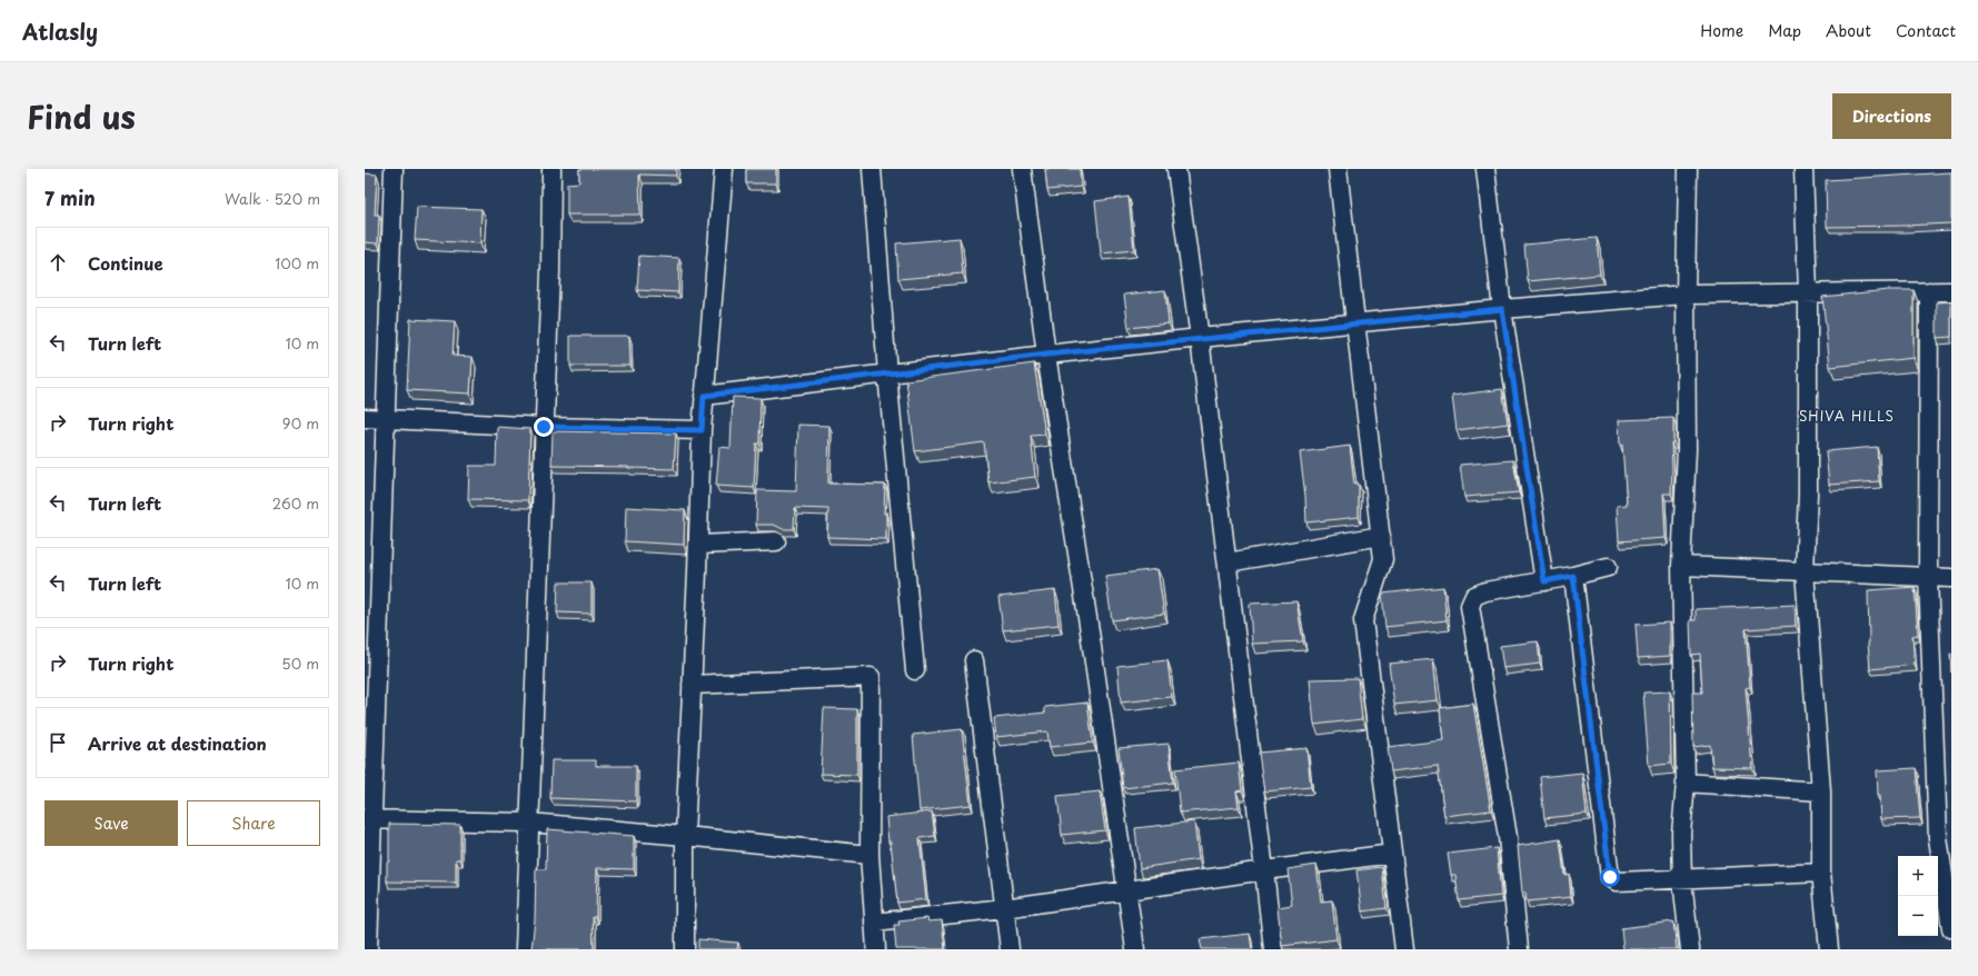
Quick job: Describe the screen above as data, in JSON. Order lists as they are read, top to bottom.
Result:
{
  "districts": ["SHIVA HILLS"],
  "page": {
    "header": "Atlasly",
    "nav": [
      "Home",
      "Map",
      "About",
      "Contact"
    ],
    "title": "Find us",
    "buttons": [
      "Directions",
      ["Save", "Share"]
    ],
    "heading": ["7 min", "Walk · 520 m"],
    "list": [
      ["Continue", "100 m"],
      ["Turn left", "10 m"],
      ["Turn right", "90 m"],
      ["Turn left", "260 m"],
      ["Turn left", "10 m"],
      ["Turn right", "50 m"],
      "Arrive at destination"
    ],
    "map_buttons": ["+", "−"]
  }
}
